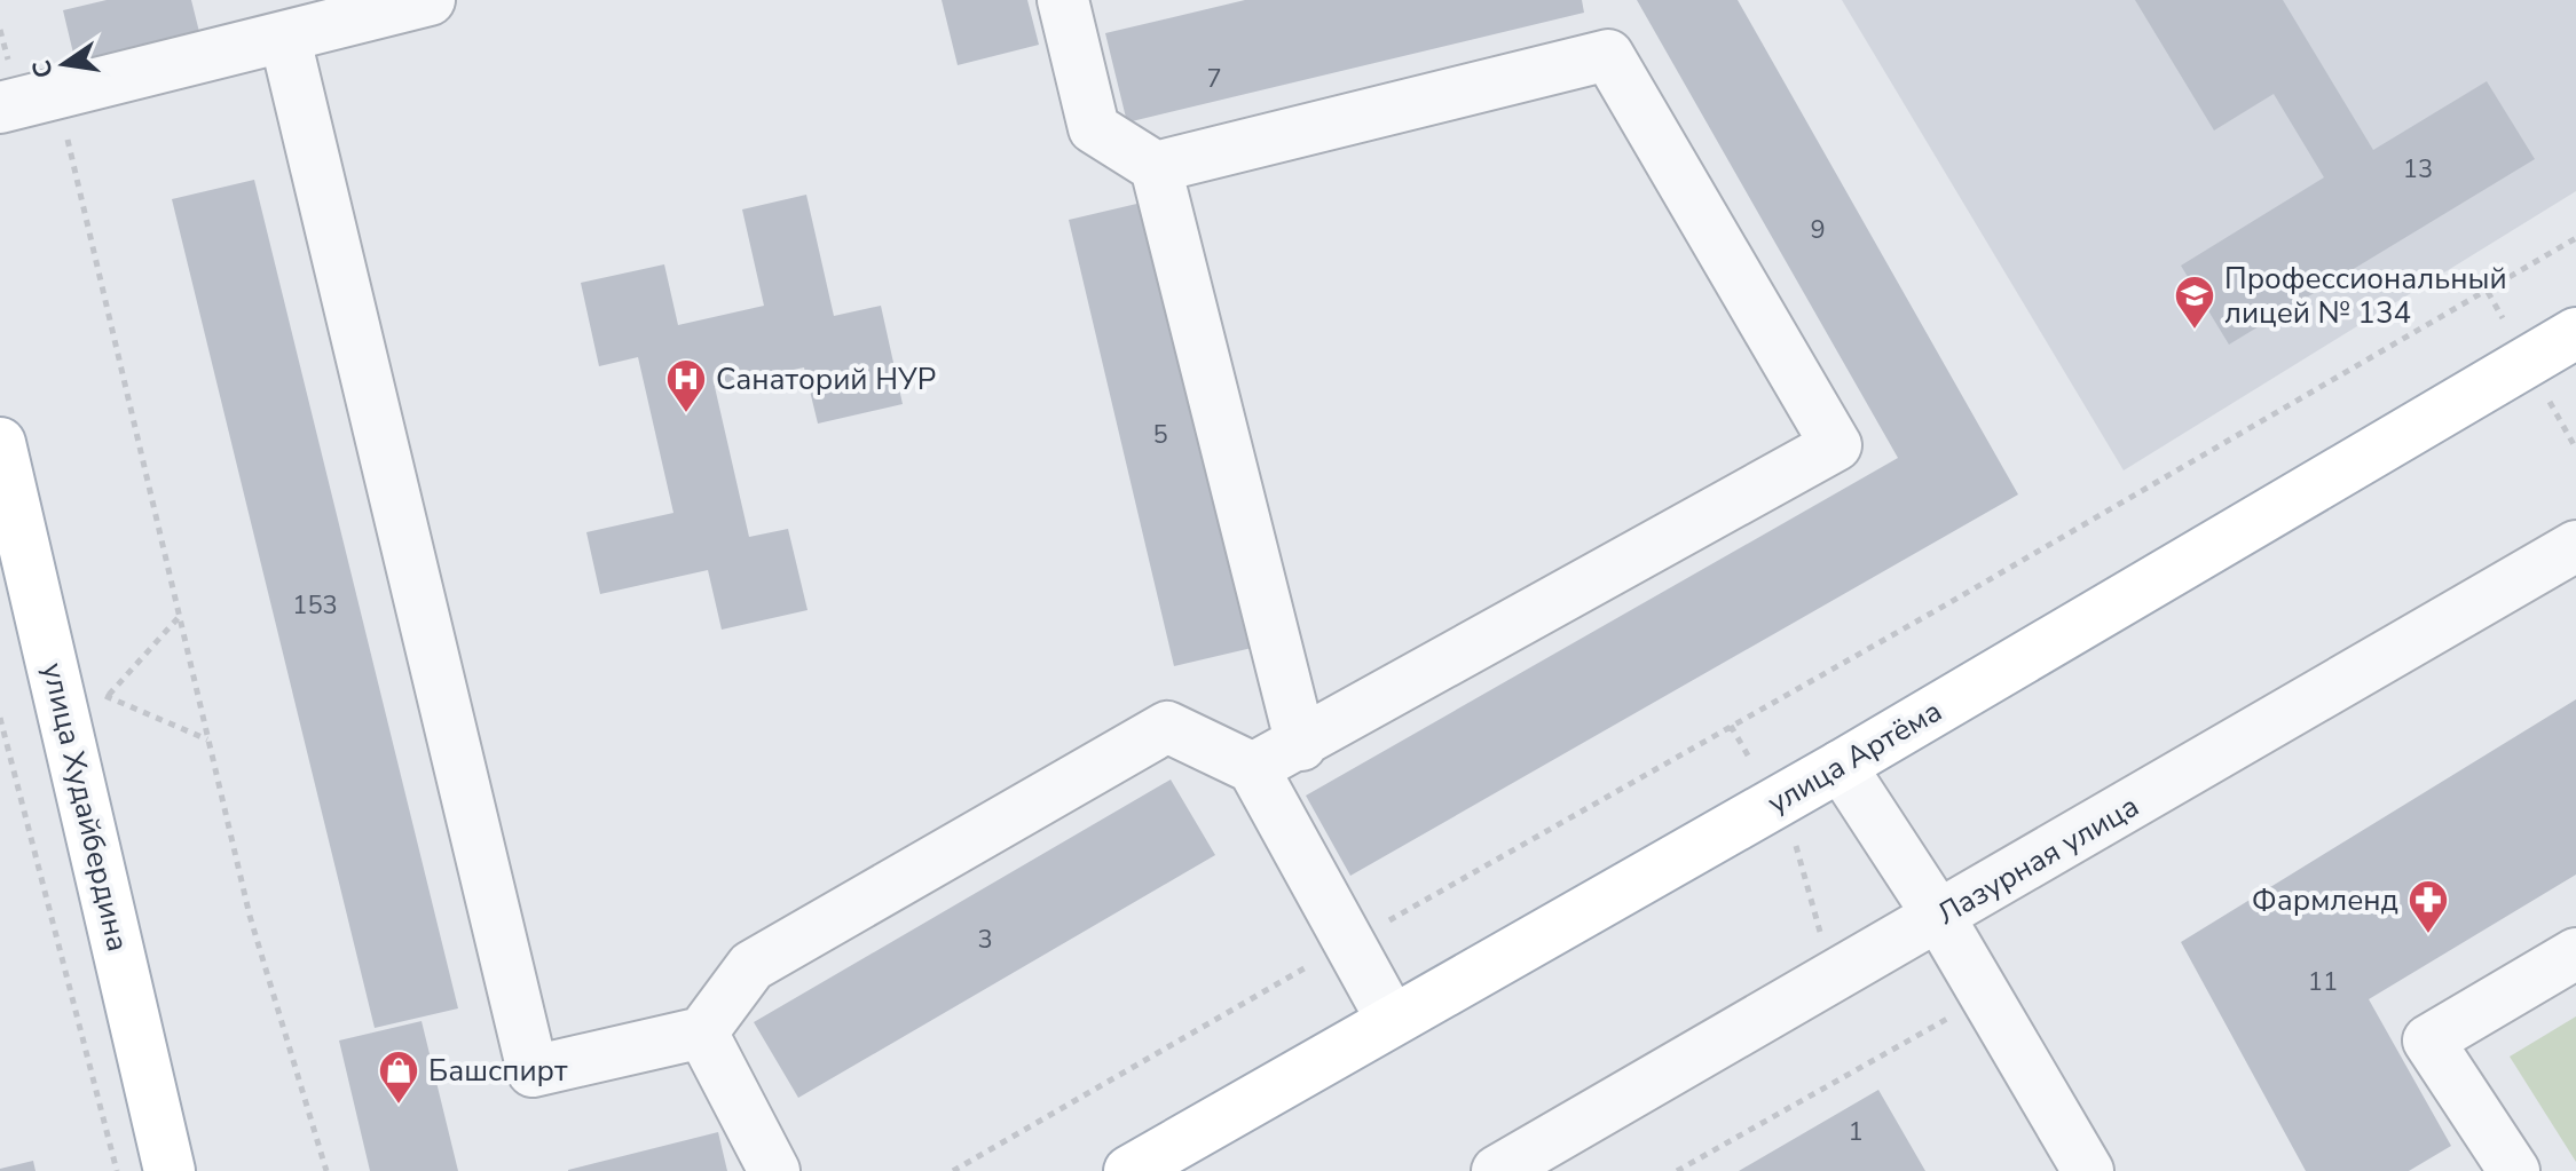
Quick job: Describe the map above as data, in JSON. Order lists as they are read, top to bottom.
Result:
{
  "streets": {
    "main road": ["улица Артёма", "улица Худайбердина"],
    "street": ["Лазурная улица"]
  },
  "places": {
    "school or university": ["Профессиональный лицей № 134"],
    "hospital": ["Санаторий НУР"],
    "pharmacy": ["Фармленд"],
    "shop": ["Башспирт"]
  },
  "house_numbers": [
    "7",
    "13",
    "9",
    "5",
    "153",
    "3",
    "11",
    "1"
  ],
  "north": "left"
}
